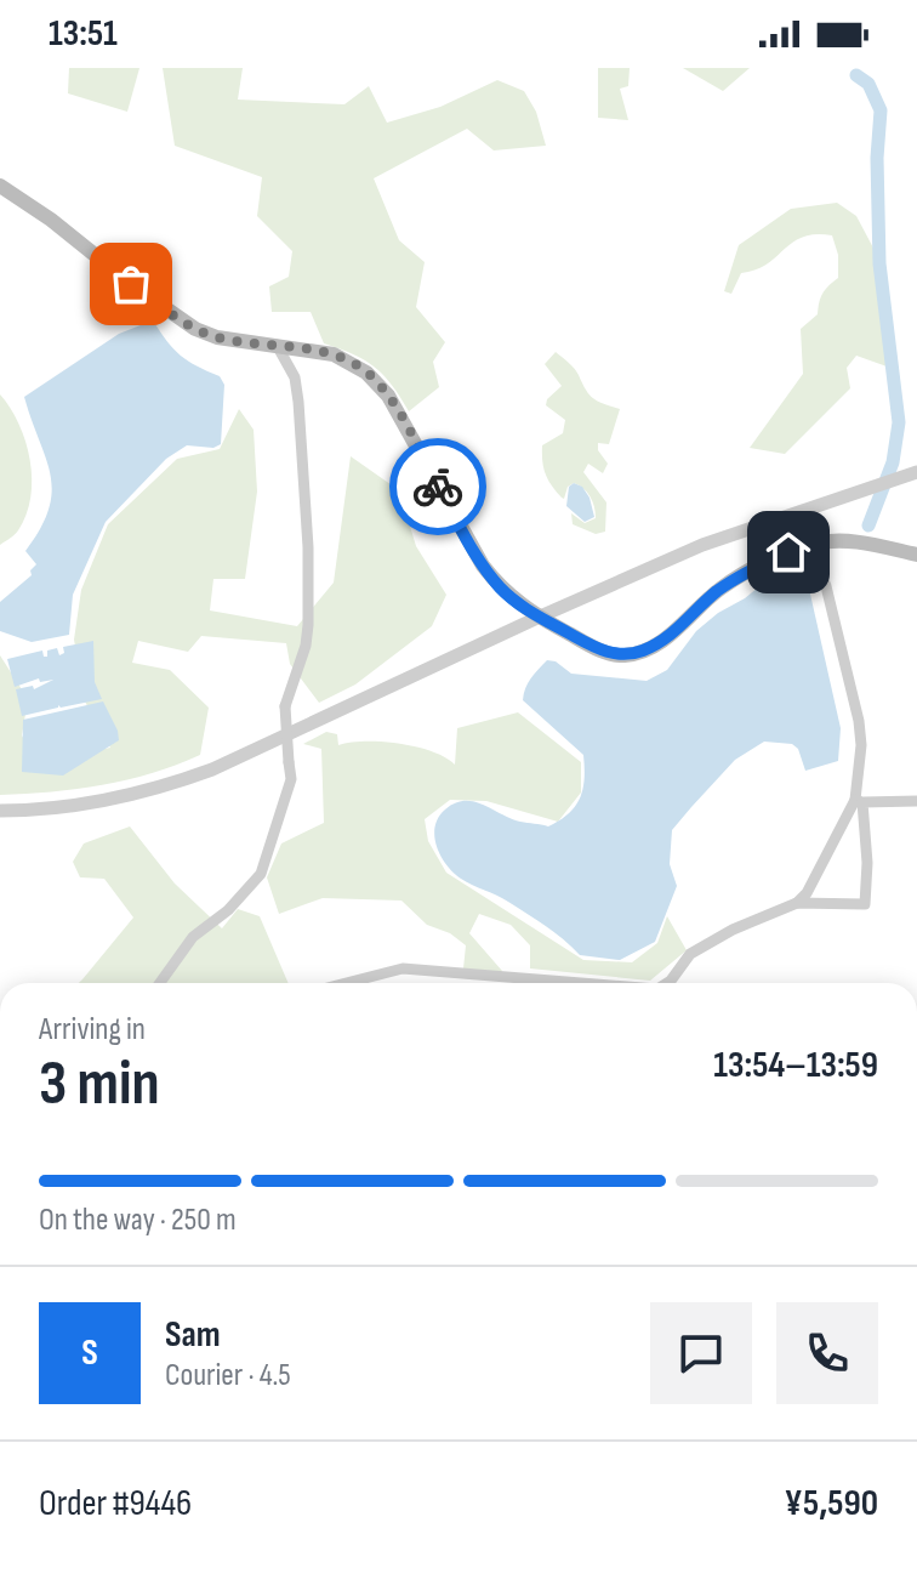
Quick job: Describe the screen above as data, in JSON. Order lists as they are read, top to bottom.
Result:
{
  "page": {
    "status": "13:51",
    "heading": ["3 min", "Arriving in", "13:54–13:59"],
    "panel": [
      "Sam",
      "Courier · 4.5",
      "Order #9446",
      "¥5,590"
    ],
    "bar": "On the way · 250 m",
    "round": "S"
  }
}
